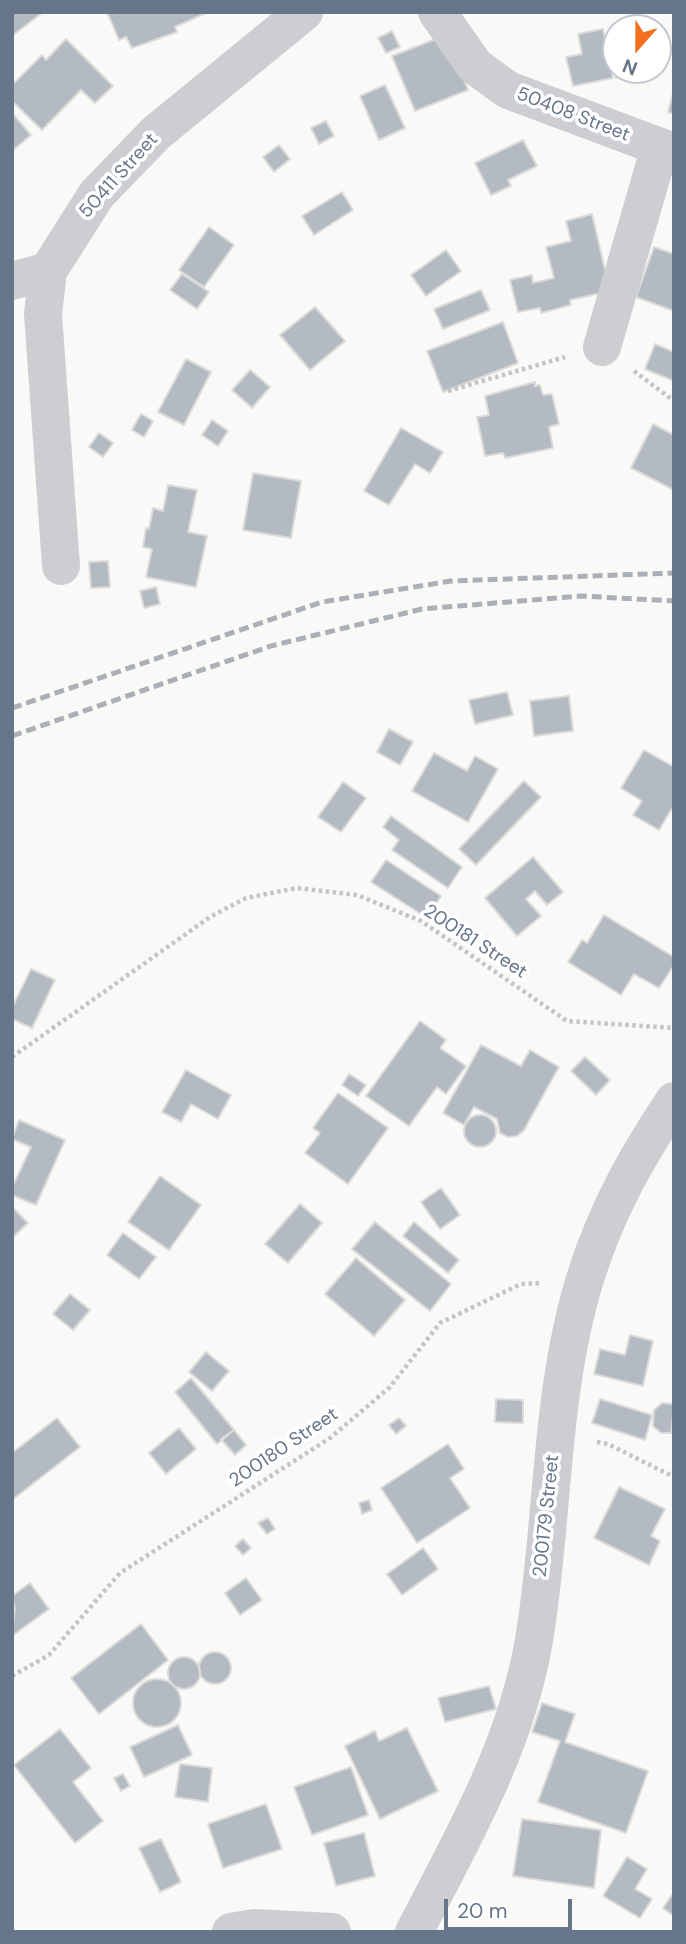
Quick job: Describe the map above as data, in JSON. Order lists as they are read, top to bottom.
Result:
{
  "streets": {
    "street": ["50408 Street", "50411 Street", "200179 Street"],
    "path": ["200181 Street", "200180 Street"]
  },
  "crossings": [
    ["200180 Street", "200179 Street"]
  ],
  "scale_bar": "20 m",
  "north": "bottom"
}
